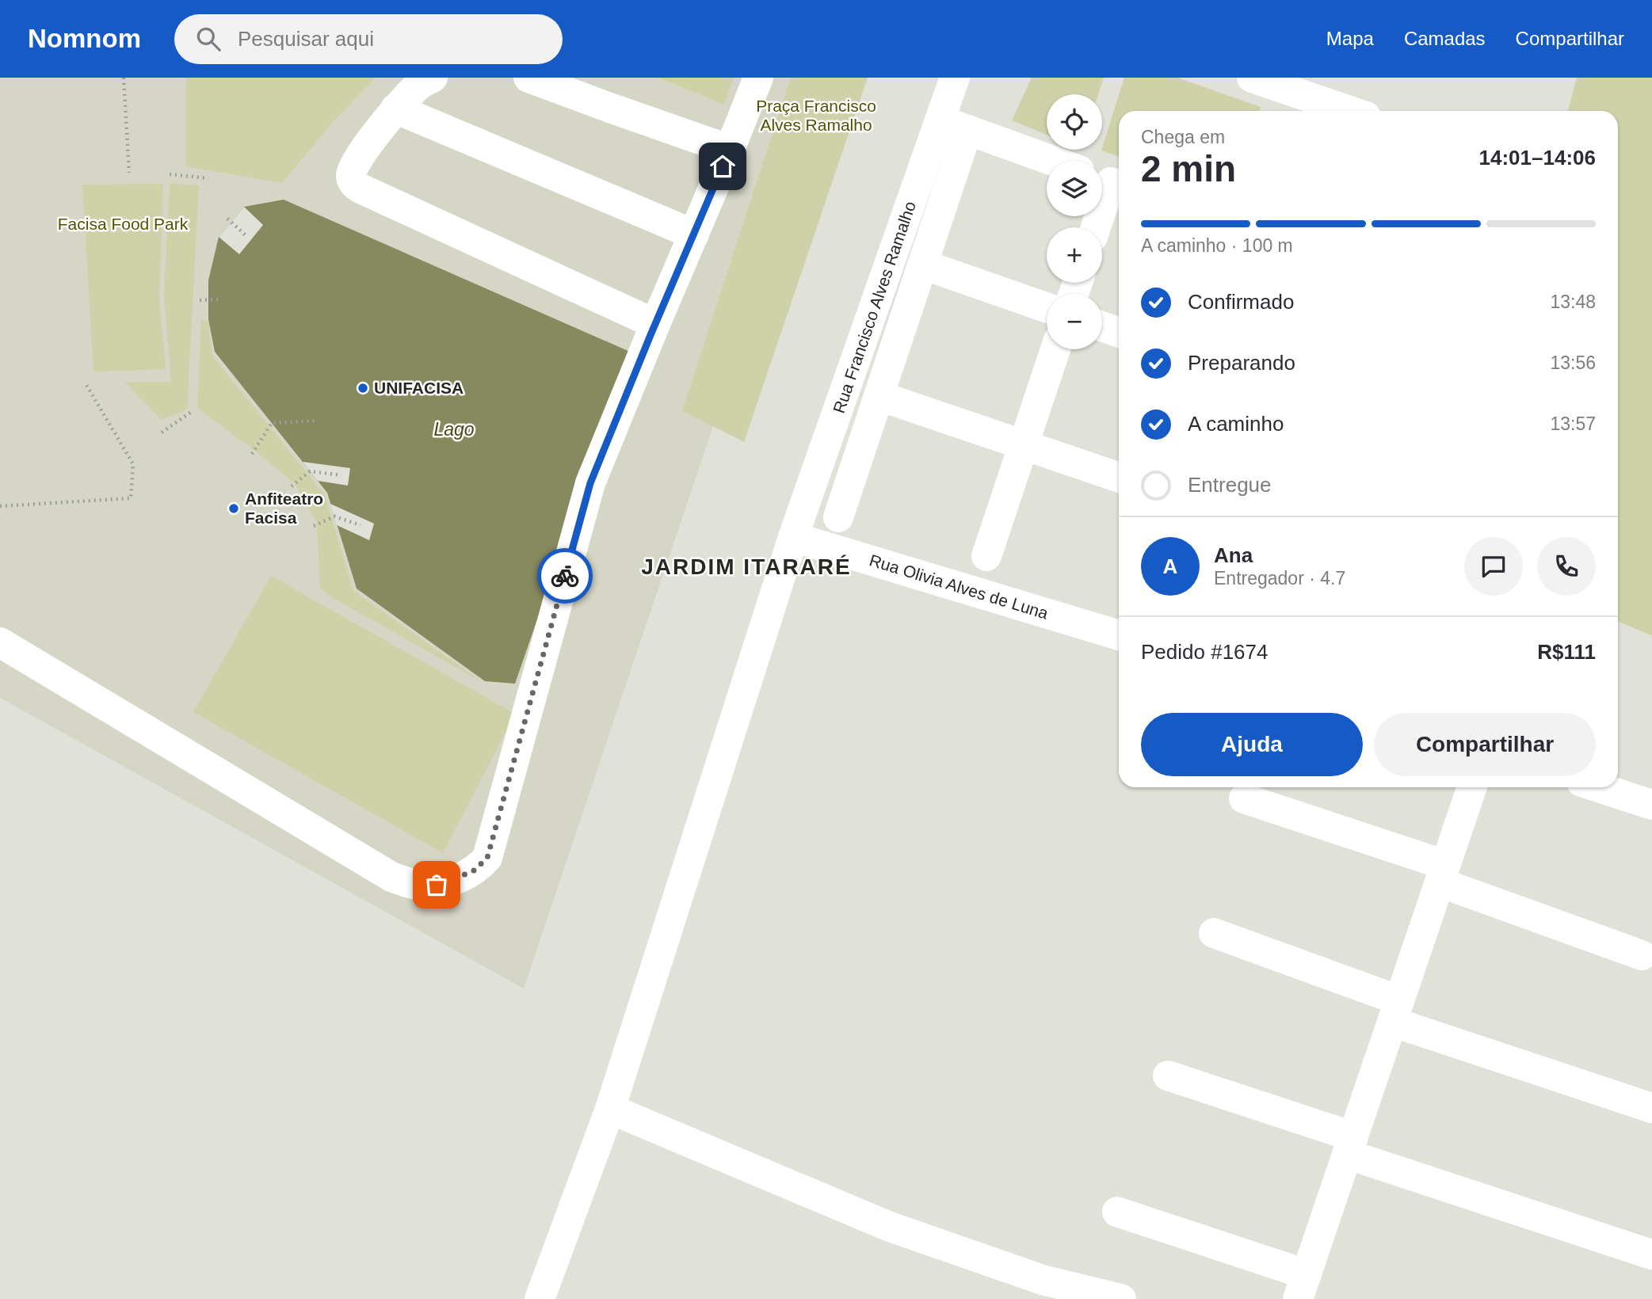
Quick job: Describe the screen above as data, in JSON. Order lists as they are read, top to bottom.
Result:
{
  "streets": {
    "street": ["Rua Francisco Alves Ramalho", "Rua Olivia Alves de Luna"]
  },
  "crossings": [
    ["Rua Francisco Alves Ramalho", "Rua Olivia Alves de Luna"]
  ],
  "districts": ["JARDIM ITARARÉ"],
  "water": ["Lago"],
  "parks": ["Praça Francisco Alves Ramalho", "Facisa Food Park"],
  "places": ["UNIFACISA", "Anfiteatro Facisa"],
  "page": {
    "header": "Nomnom",
    "search": "Pesquisar aqui",
    "nav": ["Mapa", "Camadas", "Compartilhar"],
    "map_buttons": ["+", "−"],
    "heading": ["2 min", "Chega em", "14:01–14:06"],
    "panel": [
      "Ana",
      "Entregador · 4.7",
      "Pedido #1674",
      "R$111"
    ],
    "bar": "A caminho · 100 m",
    "list": [
      ["Confirmado", "13:48"],
      ["Preparando", "13:56"],
      ["A caminho", "13:57"],
      "Entregue"
    ],
    "round": "A",
    "buttons": ["Ajuda", "Compartilhar"]
  }
}
